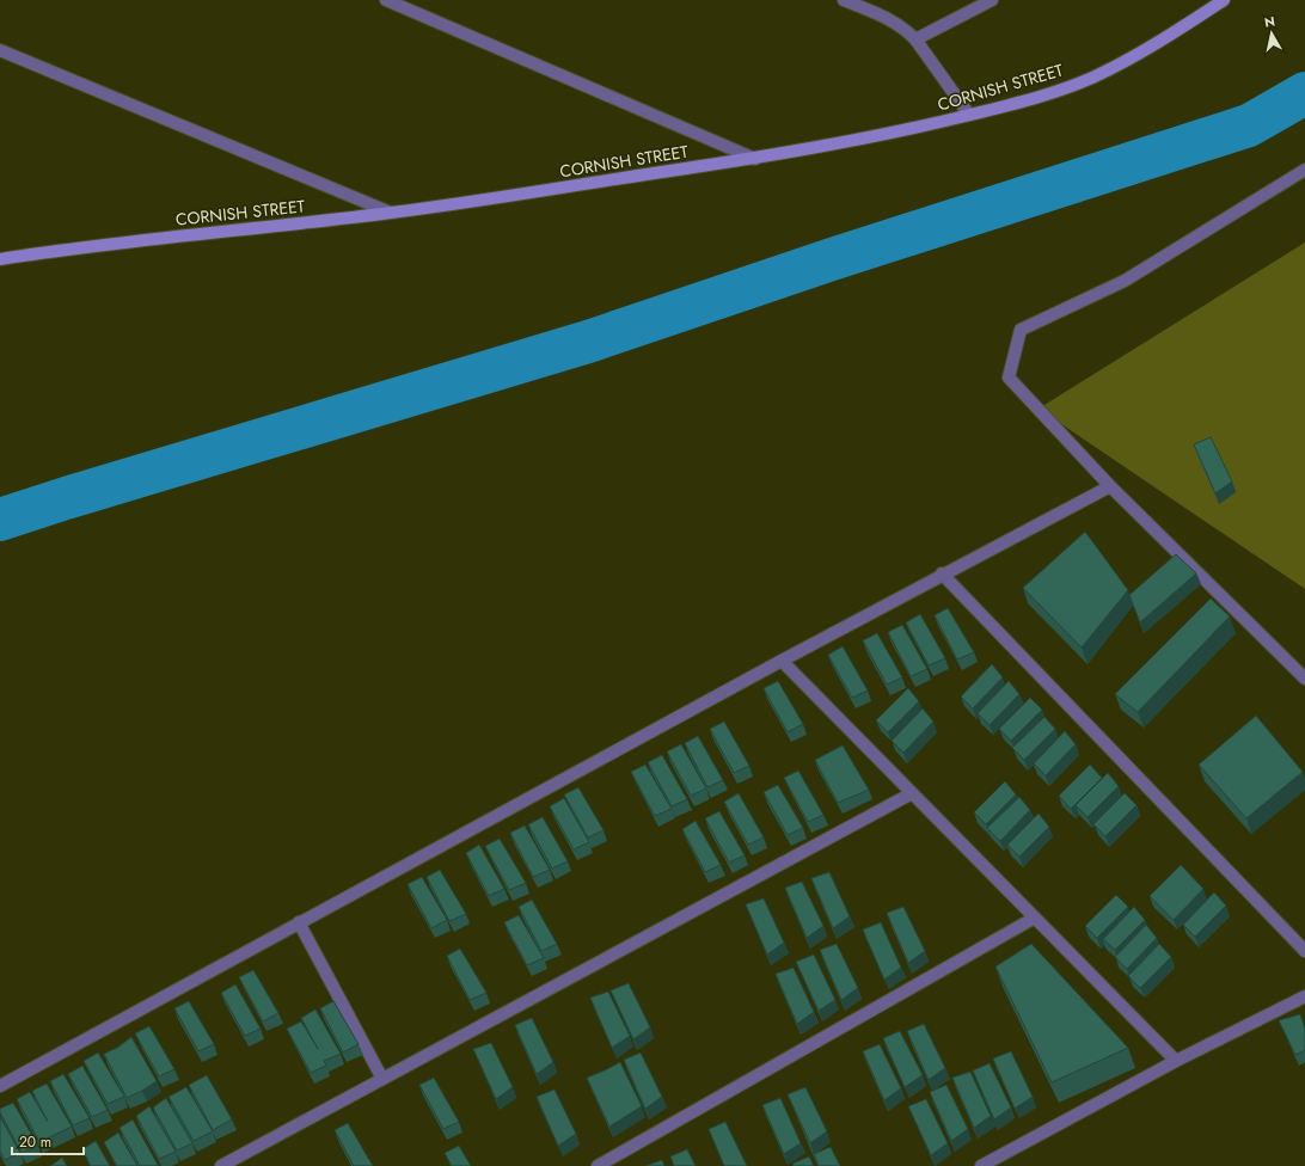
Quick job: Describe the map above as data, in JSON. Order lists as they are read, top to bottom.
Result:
{
  "streets": {
    "main road": ["CORNISH STREET"]
  },
  "scale_bar": "20 m",
  "north": "top"
}
